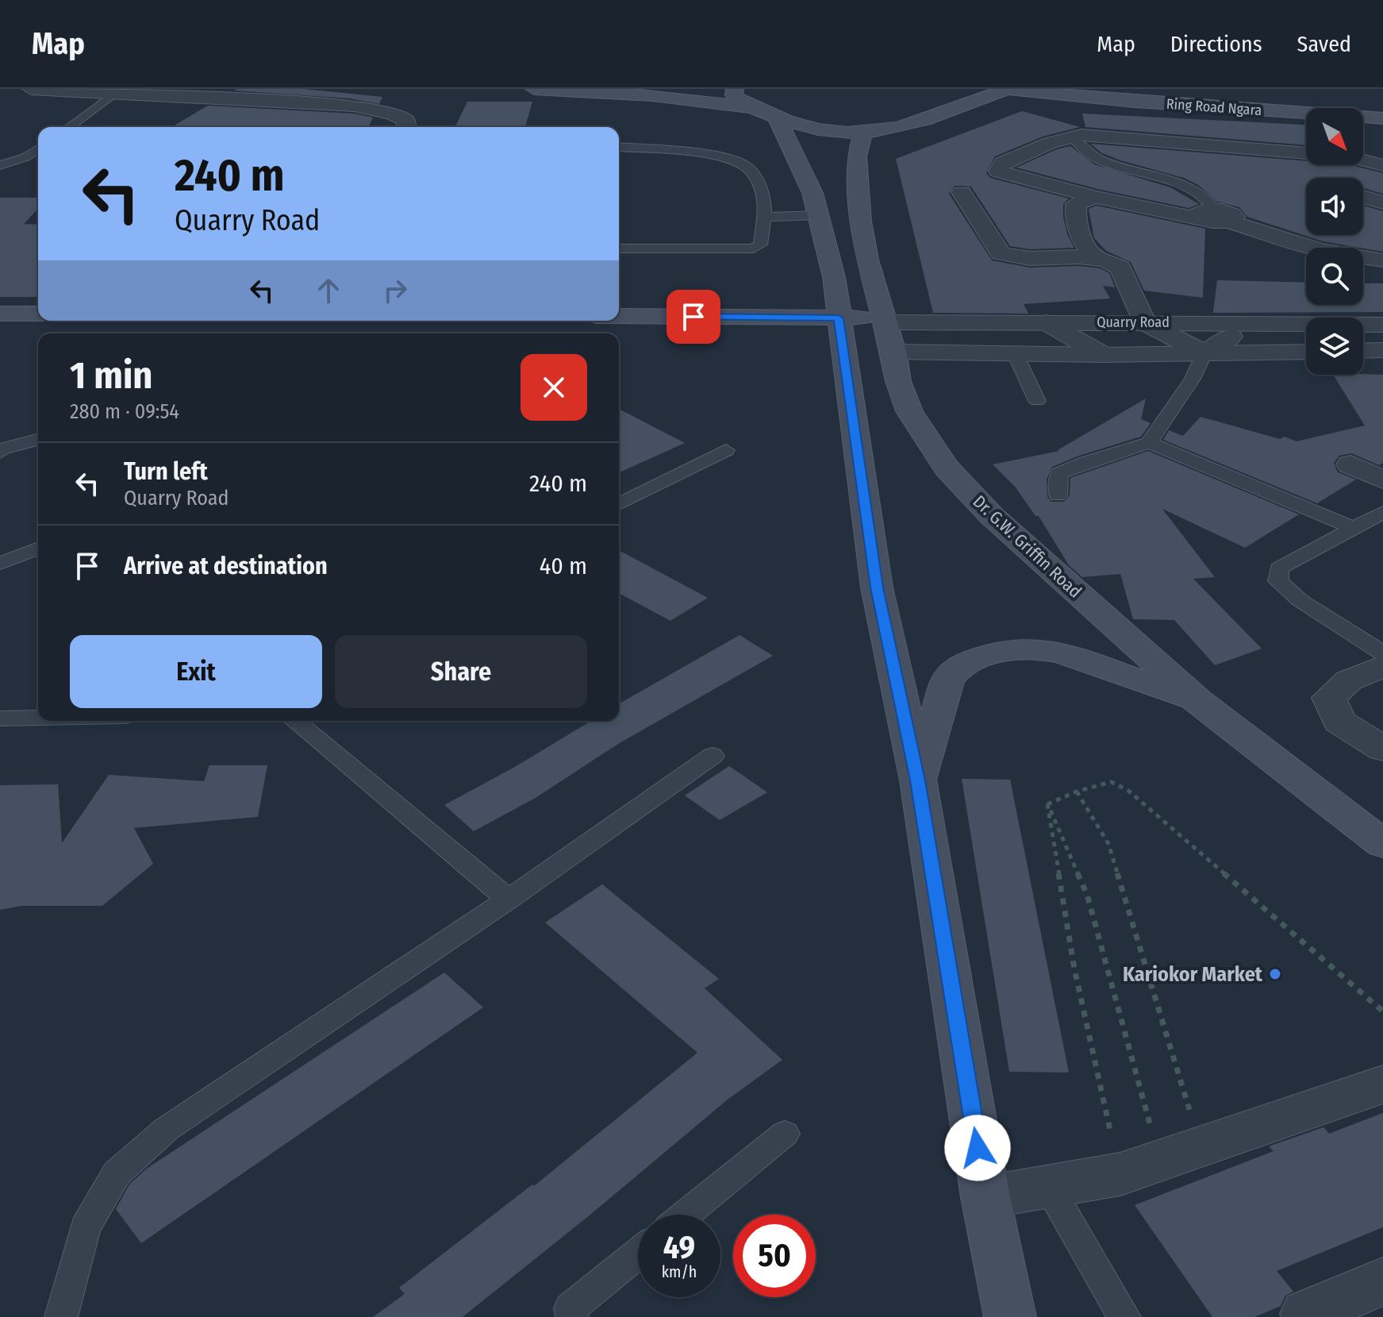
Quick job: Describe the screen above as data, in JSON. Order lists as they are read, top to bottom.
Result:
{
  "streets": {
    "main road": ["Ring Road Ngara", "Dr. G.W. Griffin Road"],
    "street": ["Quarry Road"]
  },
  "crossings": [
    ["Ring Road Ngara", "Dr. G.W. Griffin Road"],
    ["Quarry Road", "Dr. G.W. Griffin Road"]
  ],
  "places": ["Kariokor Market"],
  "north": "bottom right",
  "page": {
    "header": "Map",
    "nav": ["Map", "Directions", "Saved"],
    "turn": ["240 m", "Quarry Road"],
    "heading": ["1 min", "280 m · 09:54"],
    "list": [
      {
        "name": "Turn left",
        "note": "Quarry Road",
        "value": "240 m"
      },
      {
        "name": "Arrive at destination",
        "value": "40 m"
      }
    ],
    "buttons": ["Exit", "Share"],
    "speed": "49 km/h",
    "limit": "50"
  }
}
